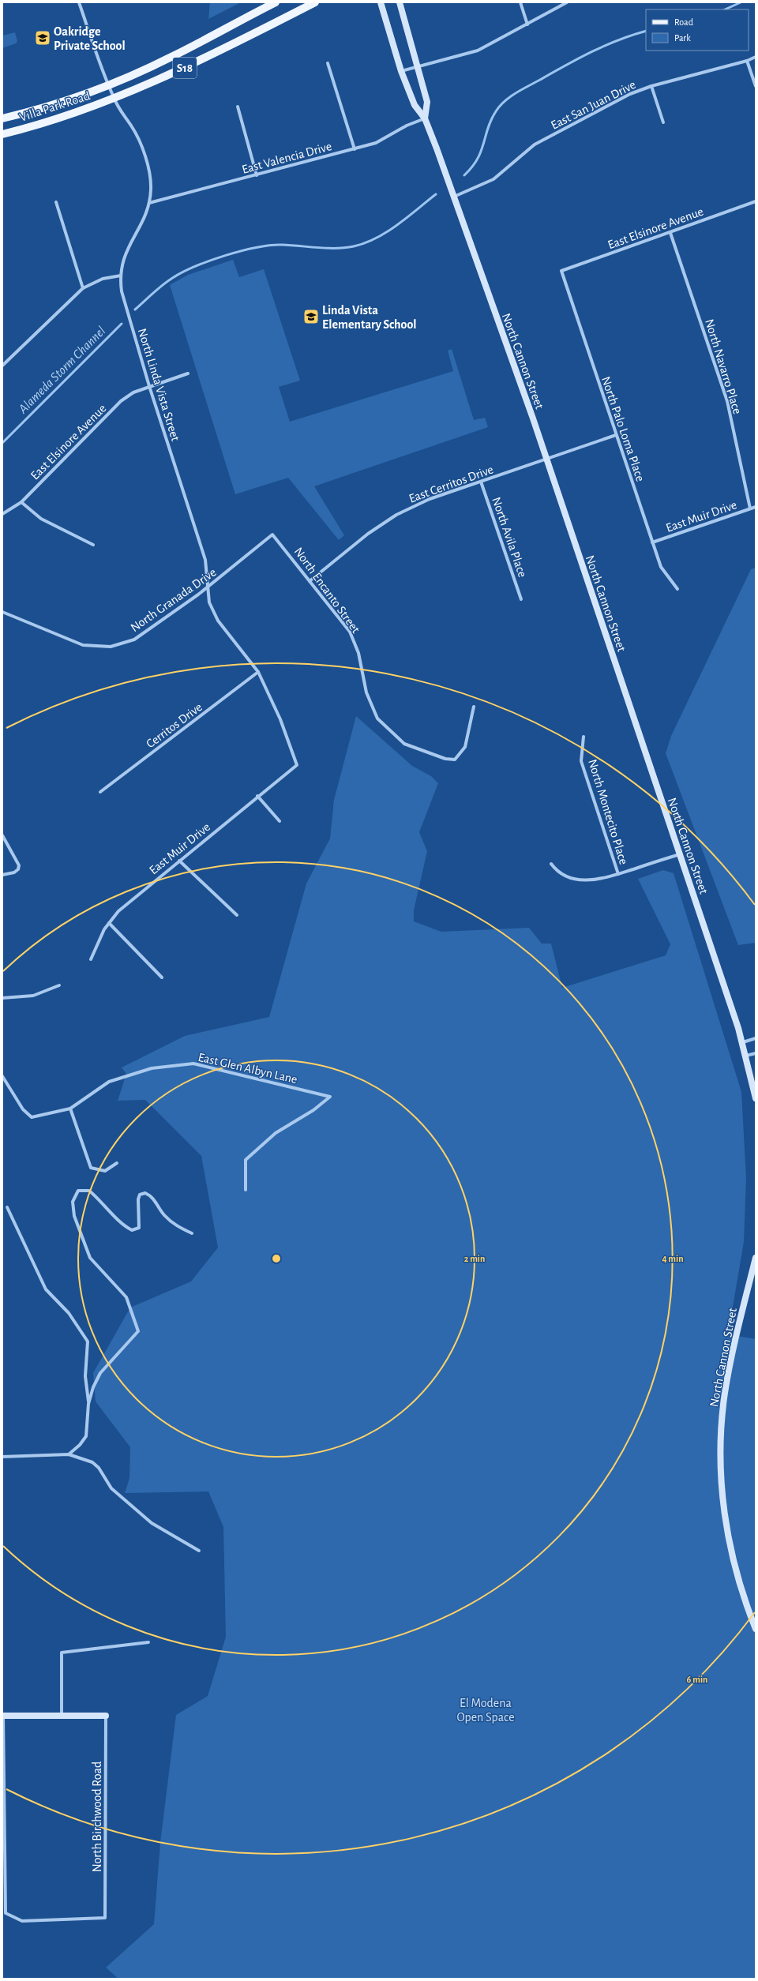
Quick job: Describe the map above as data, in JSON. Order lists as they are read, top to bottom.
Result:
{
  "streets": {
    "main road": ["S18", "Villa Park Road", "North Cannon Street"],
    "street": [
      "East San Juan Drive",
      "East Valencia Drive",
      "East Elsinore Avenue",
      "North Navarro Place",
      "North Linda Vista Street",
      "North Palo Loma Place",
      "East Cerritos Drive",
      "East Muir Drive",
      "North Avila Place",
      "North Encanto Street",
      "North Granada Drive",
      "Cerritos Drive",
      "North Montecito Place",
      "East Glen Albyn Lane",
      "North Birchwood Road"
    ]
  },
  "crossings": [
    ["S18", "Villa Park Road"],
    ["S18", "North Linda Vista Street"],
    ["East San Juan Drive", "North Cannon Street"],
    ["Villa Park Road", "North Linda Vista Street"],
    ["East Valencia Drive", "North Cannon Street"],
    ["East Valencia Drive", "North Linda Vista Street"],
    ["East Elsinore Avenue", "North Navarro Place"],
    ["East Elsinore Avenue", "North Linda Vista Street"],
    ["East Elsinore Avenue", "North Palo Loma Place"],
    ["North Cannon Street", "East Cerritos Drive"],
    ["North Navarro Place", "East Muir Drive"],
    ["North Linda Vista Street", "East Muir Drive"],
    ["North Linda Vista Street", "North Granada Drive"],
    ["North Linda Vista Street", "Cerritos Drive"],
    ["North Palo Loma Place", "East Cerritos Drive"],
    ["North Palo Loma Place", "East Muir Drive"],
    ["East Cerritos Drive", "North Avila Place"],
    ["East Cerritos Drive", "North Encanto Street"],
    ["North Encanto Street", "North Granada Drive"]
  ],
  "water": ["Alameda Storm Channel"],
  "parks": ["El Modena Open Space"],
  "places": {
    "school or university": ["Oakridge Private School", "Linda Vista Elementary School"]
  },
  "legend": ["Road", "Park"],
  "rings": ["2 min", "4 min", "6 min"]
}
